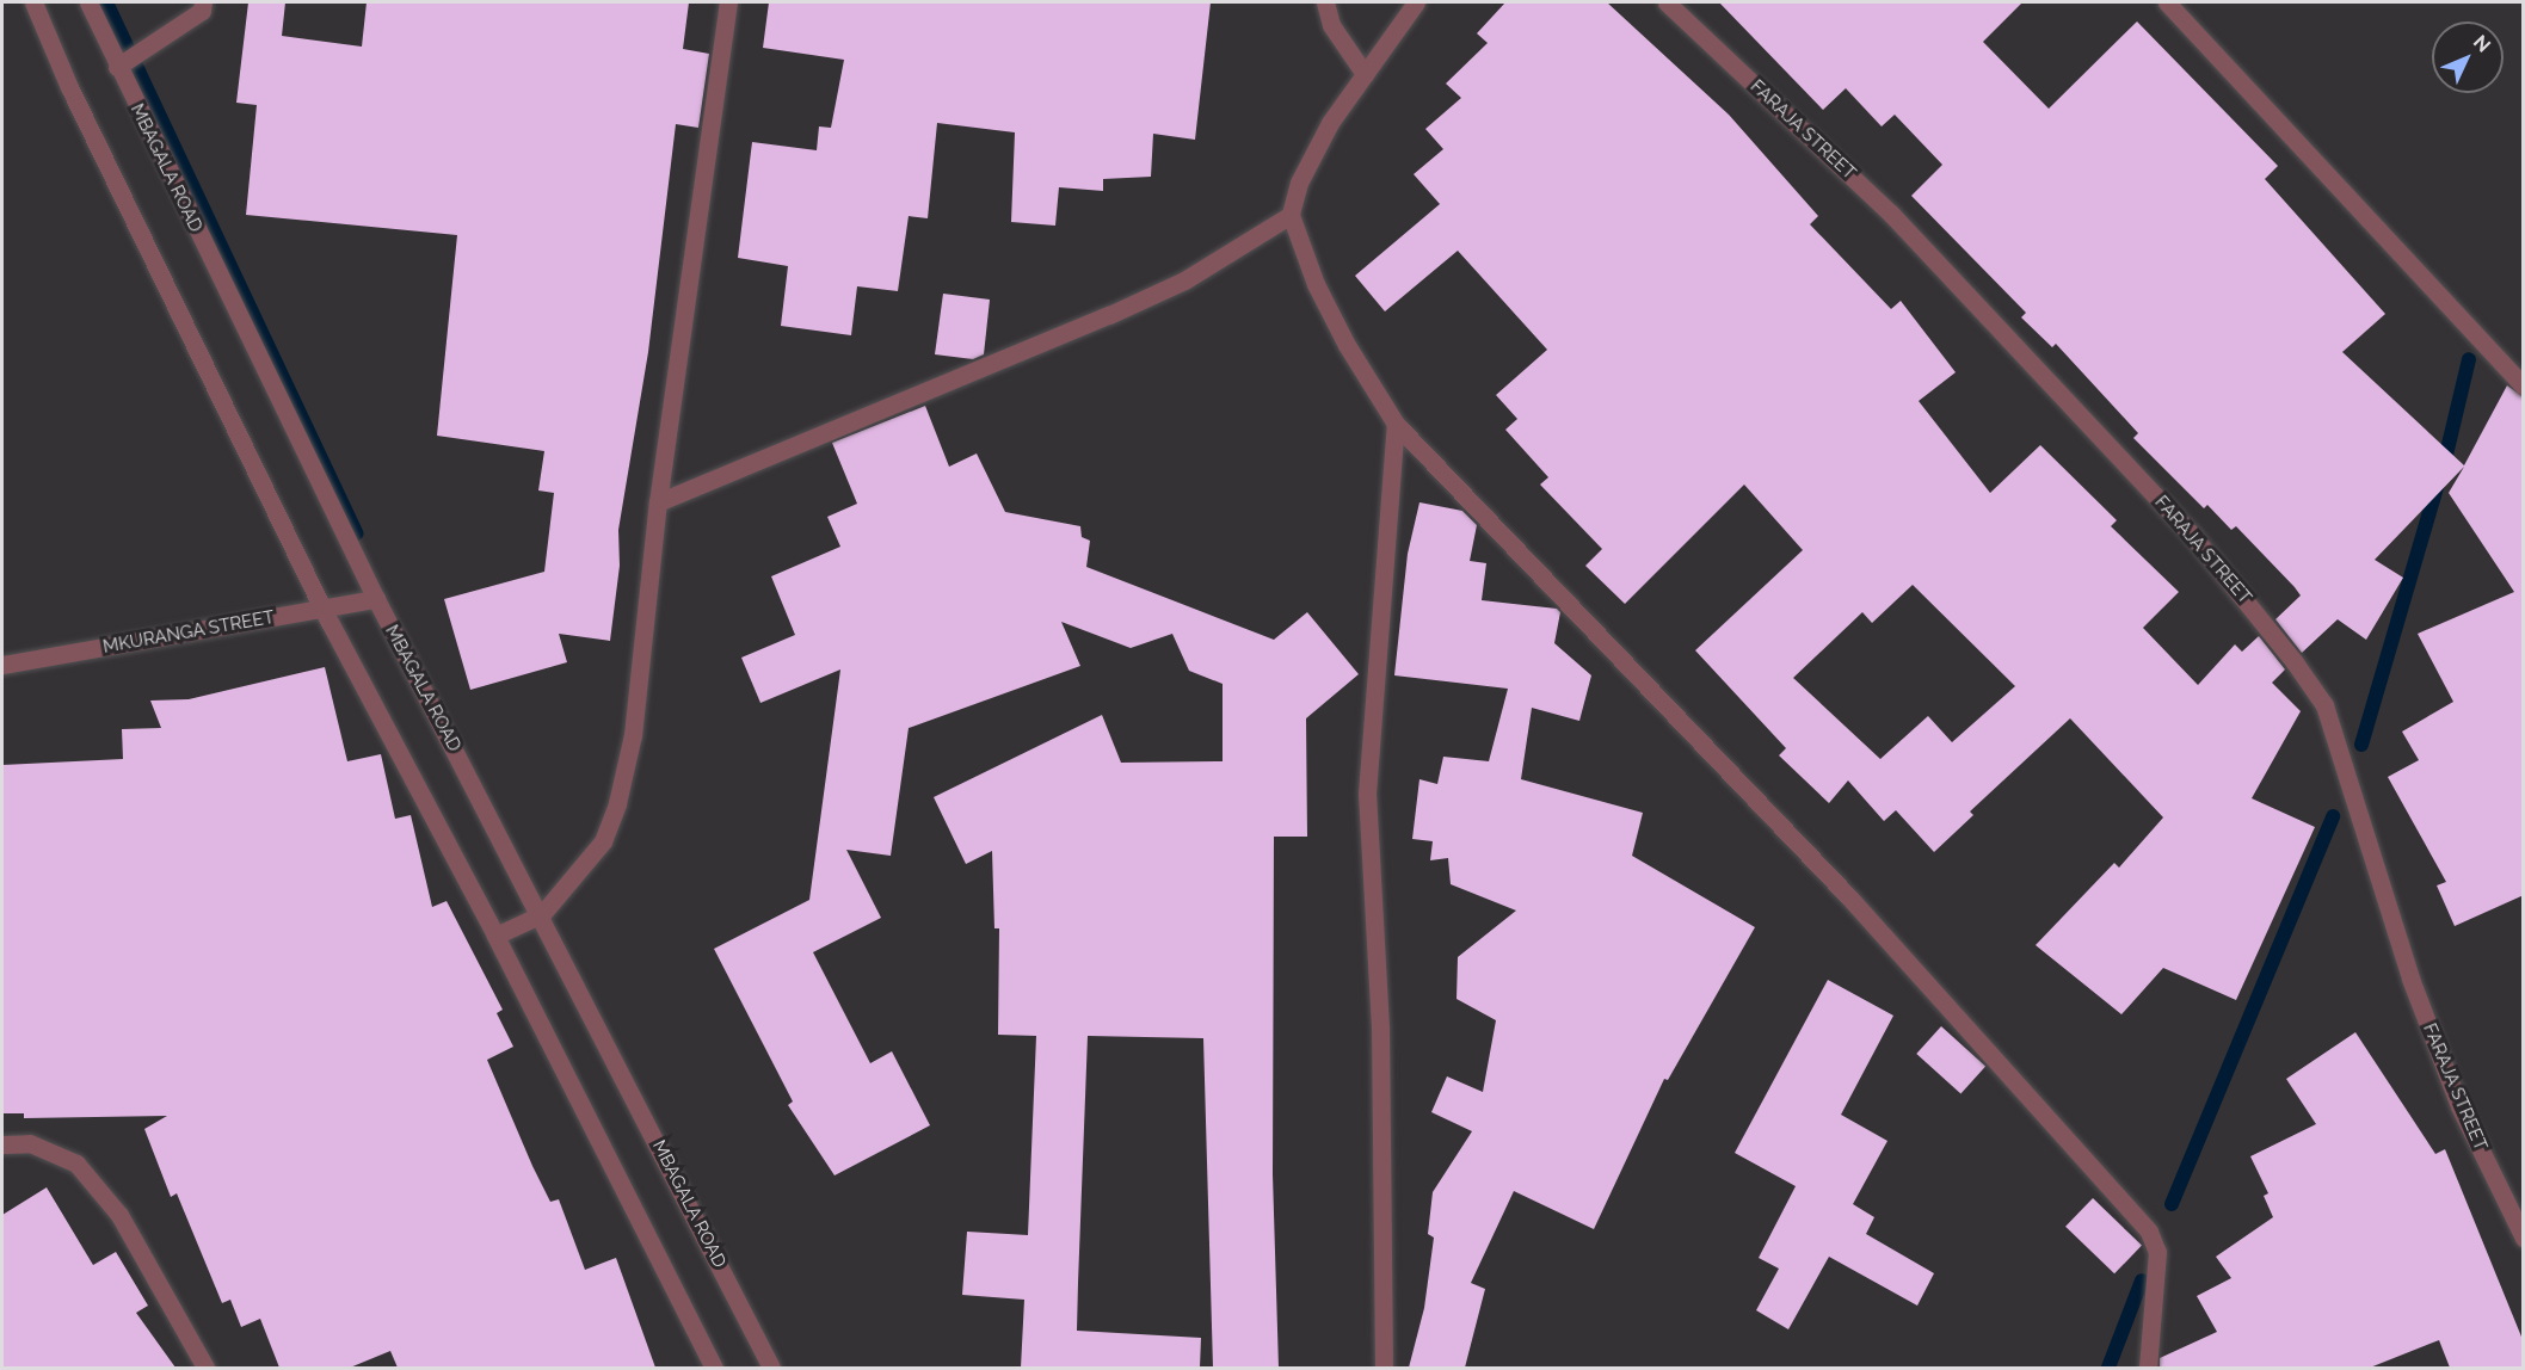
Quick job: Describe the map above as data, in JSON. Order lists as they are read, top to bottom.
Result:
{
  "streets": {
    "street": ["FARAJA STREET", "MBAGALA ROAD", "MKURANGA STREET"]
  },
  "crossings": [
    ["MBAGALA ROAD", "MKURANGA STREET"]
  ],
  "north": "top right"
}
